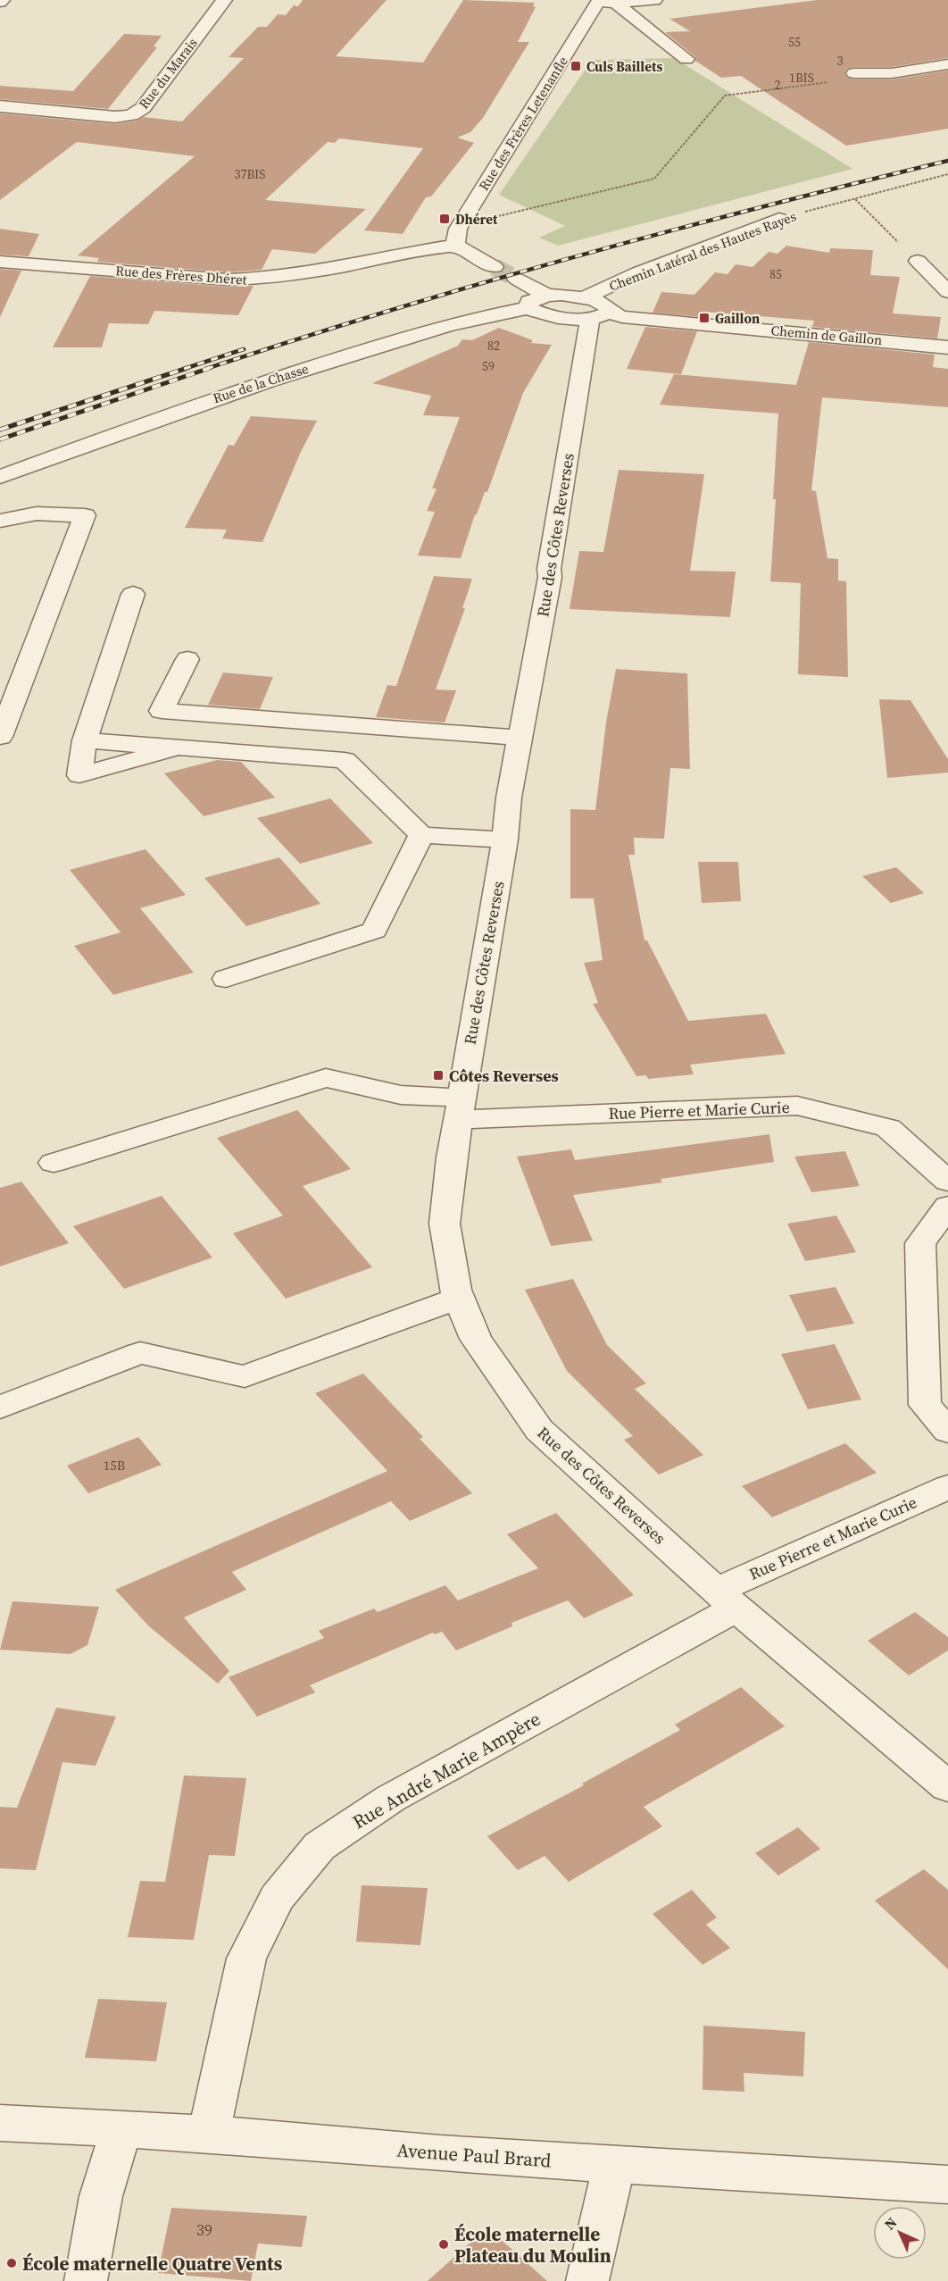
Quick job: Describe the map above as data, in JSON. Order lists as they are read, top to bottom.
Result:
{
  "streets": {
    "street": [
      "Rue du Marais",
      "Rue des Frères Letenanfle",
      "Chemin Latéral des Hautes Rayes",
      "Rue des Frères Dhéret",
      "Chemin de Gaillon",
      "Rue de la Chasse",
      "Rue des Côtes Reverses",
      "Rue Pierre et Marie Curie",
      "Rue André Marie Ampère",
      "Avenue Paul Brard"
    ]
  },
  "crossings": [
    ["Rue des Frères Letenanfle", "Rue des Frères Dhéret"],
    ["Chemin Latéral des Hautes Rayes", "Chemin de Gaillon"],
    ["Chemin Latéral des Hautes Rayes", "Rue des Côtes Reverses"],
    ["Chemin de Gaillon", "Rue des Côtes Reverses"],
    ["Rue des Côtes Reverses", "Rue Pierre et Marie Curie"],
    ["Rue des Côtes Reverses", "Rue André Marie Ampère"],
    ["Rue Pierre et Marie Curie", "Rue André Marie Ampère"],
    ["Rue André Marie Ampère", "Avenue Paul Brard"]
  ],
  "places": {
    "transit": [
      "Culs Baillets",
      "Dhéret",
      "Gaillon",
      "Côtes Reverses"
    ],
    "other": ["École maternelle Plateau du Moulin", "École maternelle Quatre Vents"]
  },
  "house_numbers": [
    "55",
    "3",
    "1BIS",
    "2",
    "37BIS",
    "85",
    "82",
    "59",
    "15B",
    "39"
  ],
  "north": "top left"
}
